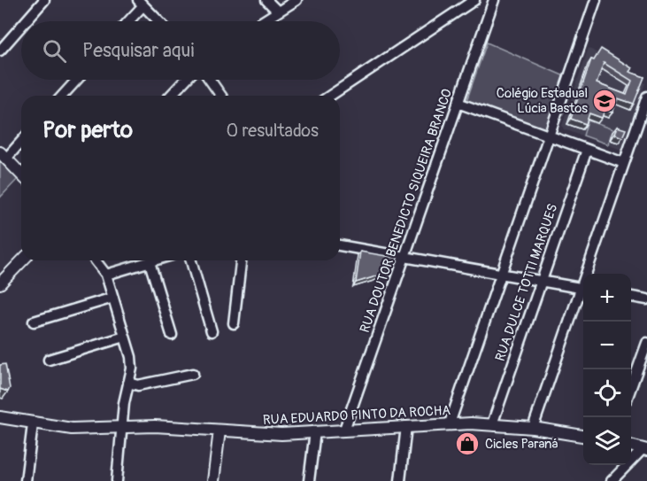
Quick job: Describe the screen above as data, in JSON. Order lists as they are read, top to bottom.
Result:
{
  "streets": {
    "main road": ["RUA EDUARDO PINTO DA ROCHA"],
    "street": ["RUA DOUTOR BENEDICTO SIQUEIRA BRANCO", "RUA DULCE TOTTI MARQUES"]
  },
  "crossings": [
    ["RUA DOUTOR BENEDICTO SIQUEIRA BRANCO", "RUA EDUARDO PINTO DA ROCHA"],
    ["RUA DULCE TOTTI MARQUES", "RUA EDUARDO PINTO DA ROCHA"]
  ],
  "places": {
    "school or university": ["Colégio Estadual Lúcia Bastos"],
    "shop": ["Cicles Paraná"]
  },
  "page": {
    "search": "Pesquisar aqui",
    "heading": ["Por perto", "0 resultados"],
    "map_buttons": ["+", "−"]
  }
}
